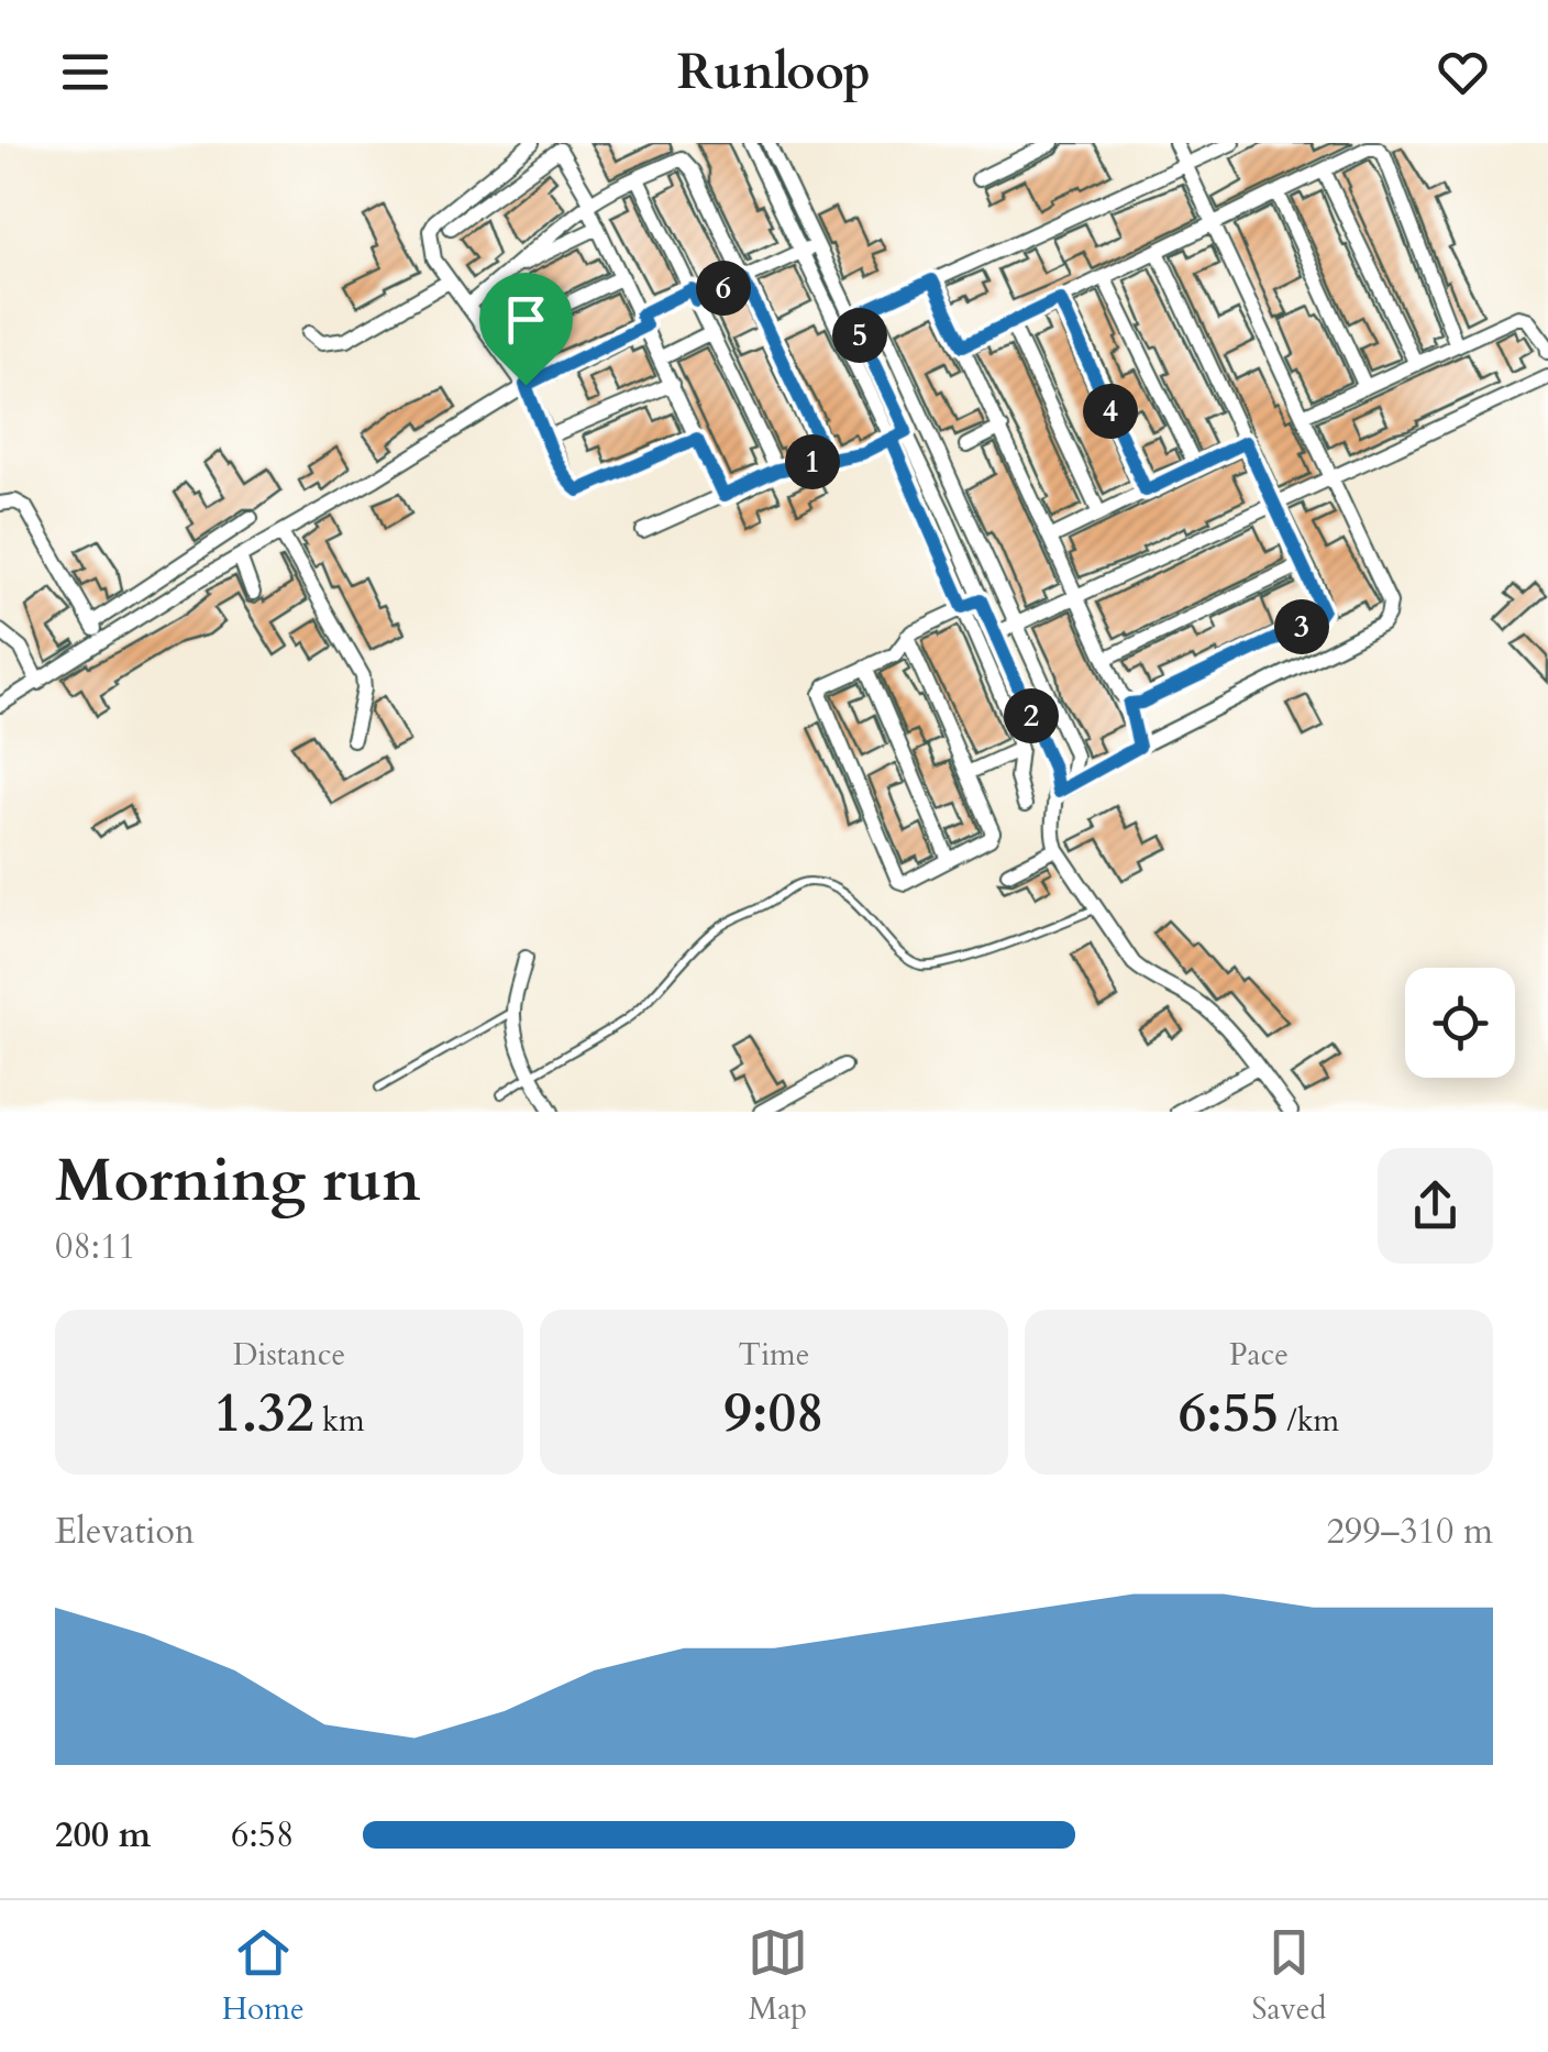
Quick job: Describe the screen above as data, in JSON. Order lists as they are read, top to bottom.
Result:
{
  "page": {
    "header": "Runloop",
    "pins": [
      "6",
      "5",
      "4",
      "1",
      "3",
      "2"
    ],
    "heading": ["Morning run", "08:11"],
    "stats": [
      ["Distance", "1.32 km"],
      ["Time", "9:08"],
      ["Pace", "6:55 /km"]
    ],
    "chart": ["Elevation", "299–310 m"],
    "list": [
      {
        "name": "200 m",
        "note": "6:58"
      }
    ],
    "tabs": ["Home", "Map", "Saved"]
  }
}
